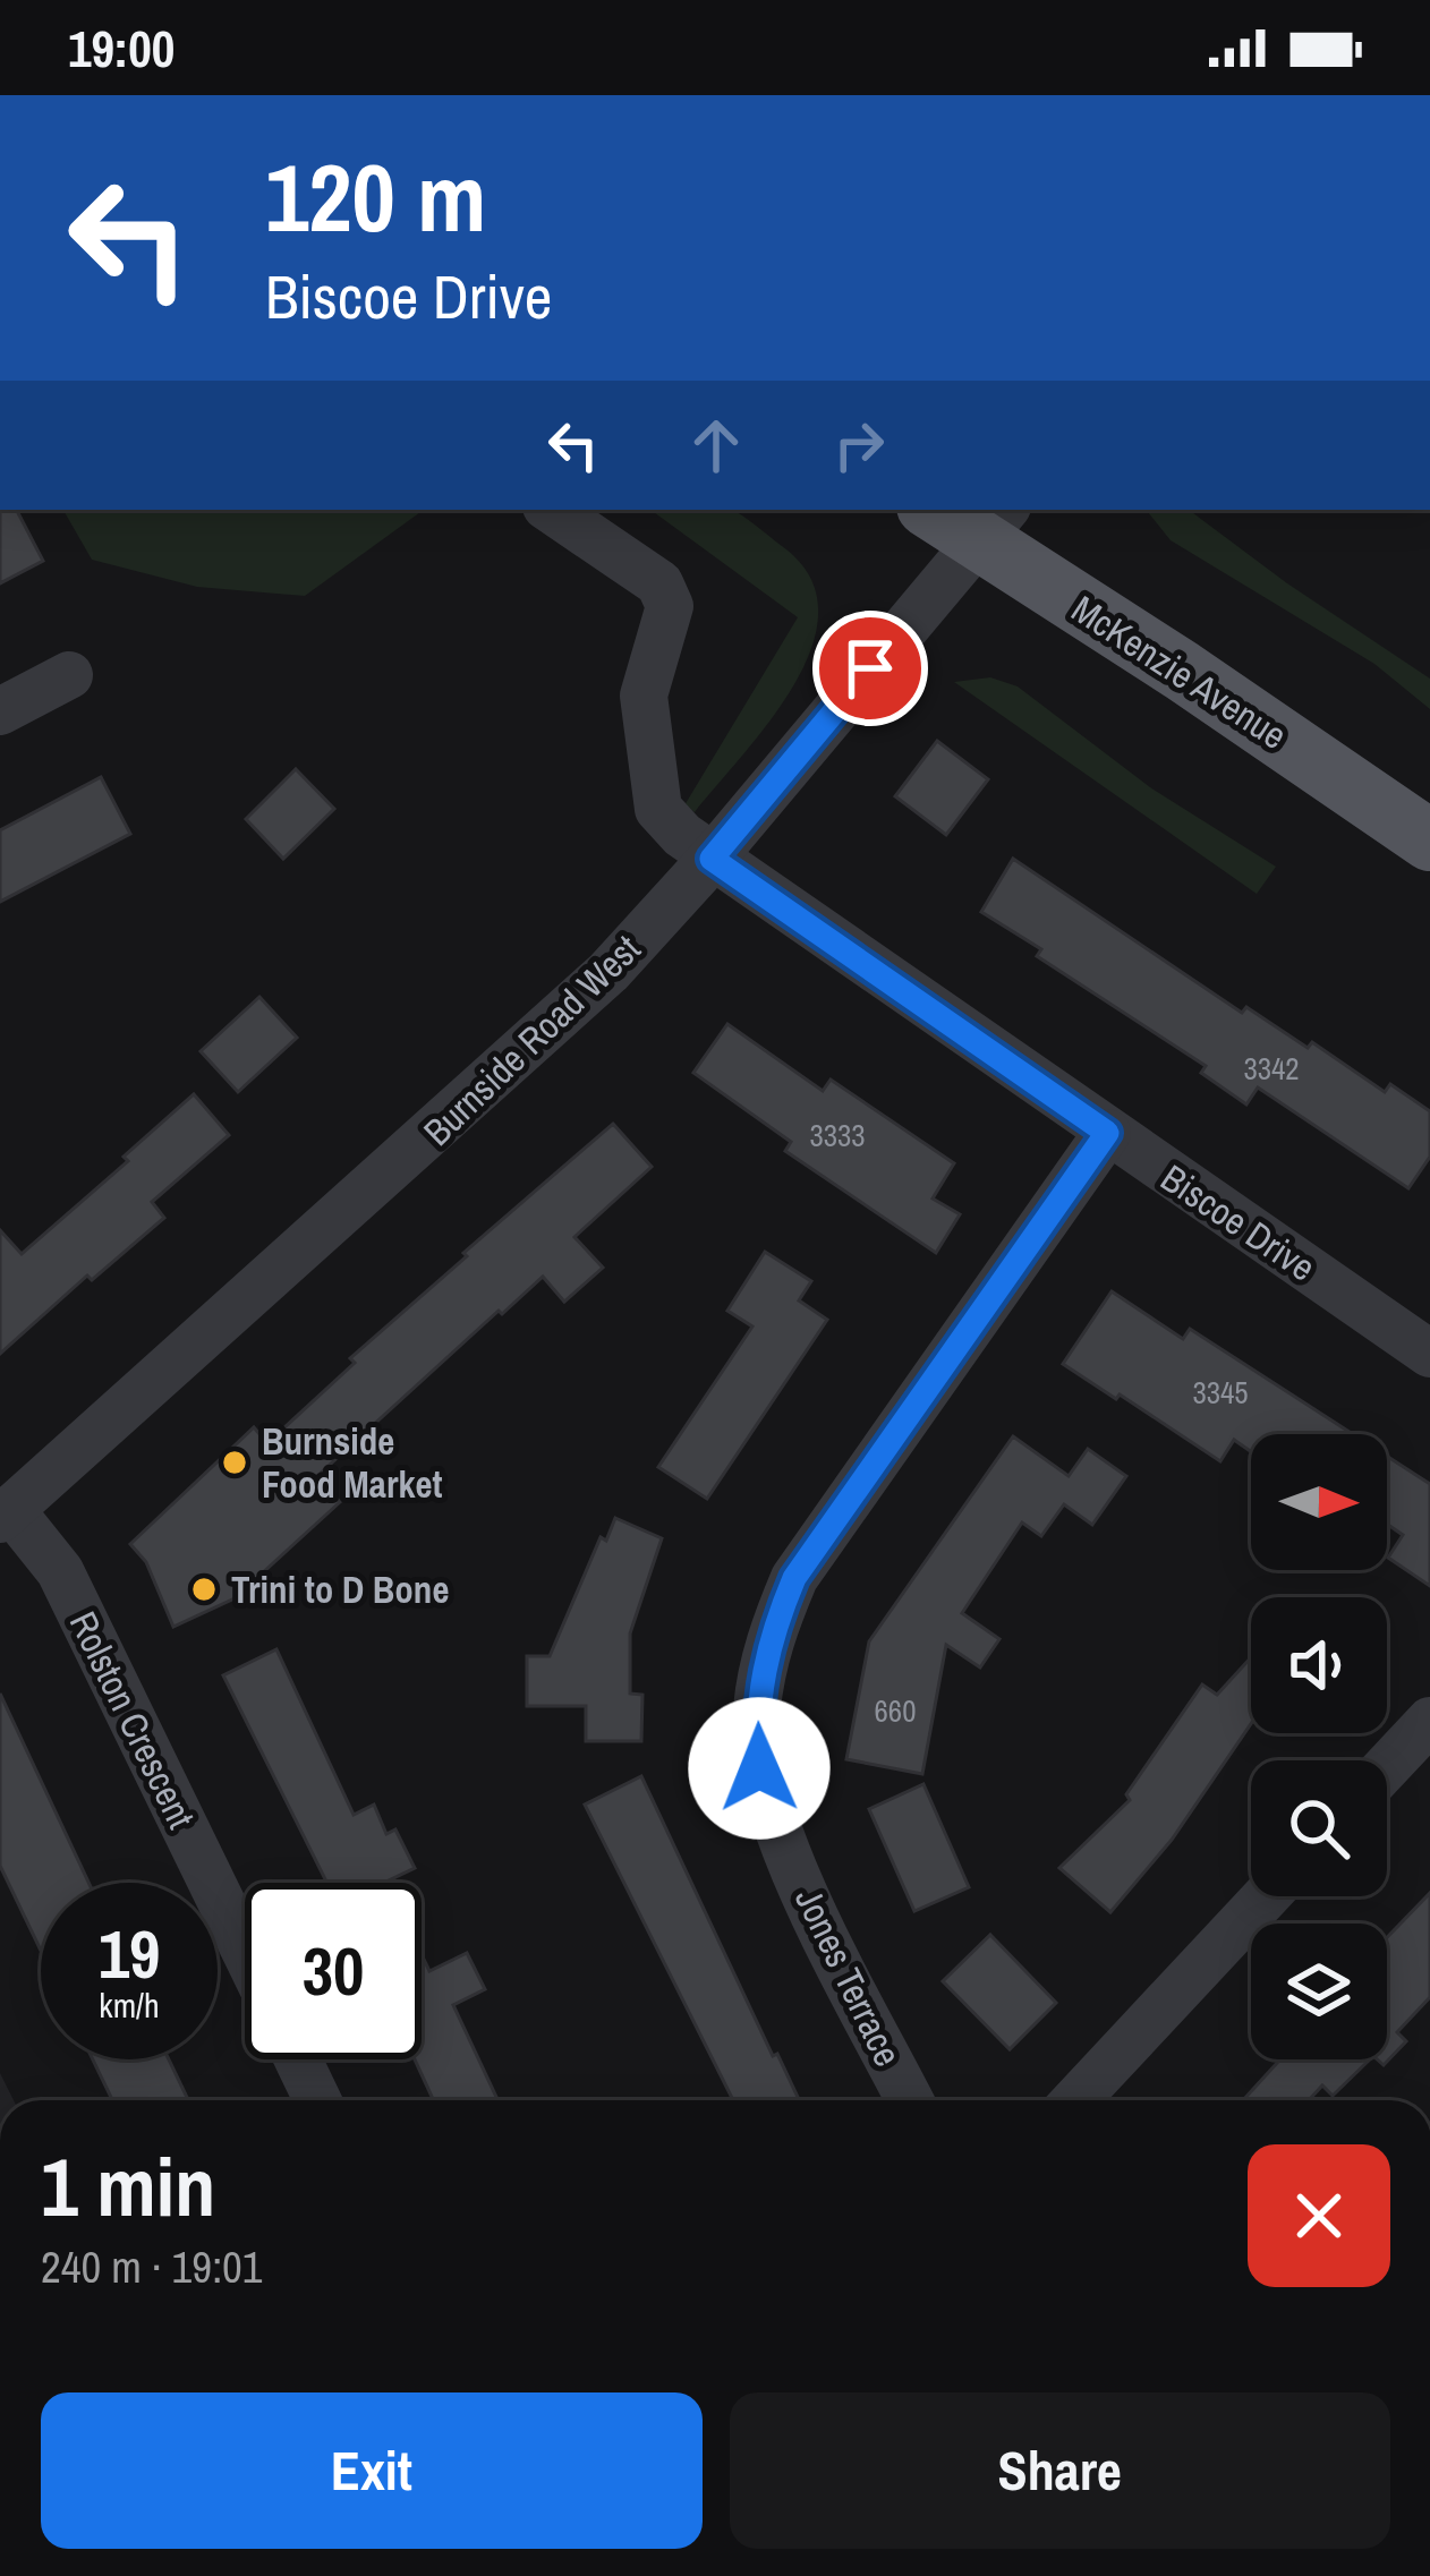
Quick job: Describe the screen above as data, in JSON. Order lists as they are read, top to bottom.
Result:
{
  "streets": {
    "main road": ["McKenzie Avenue"],
    "street": [
      "Burnside Road West",
      "Biscoe Drive",
      "Rolston Crescent",
      "Jones Terrace"
    ]
  },
  "crossings": [
    ["McKenzie Avenue", "Burnside Road West"],
    ["Burnside Road West", "Biscoe Drive"],
    ["Burnside Road West", "Rolston Crescent"],
    ["Biscoe Drive", "Jones Terrace"]
  ],
  "places": ["Burnside Food Market", "Trini to D Bone"],
  "house_numbers": [
    "3342",
    "3333",
    "3345",
    "660"
  ],
  "north": "right",
  "page": {
    "status": "19:00",
    "turn": ["120 m", "Biscoe Drive"],
    "speed": "19 km/h",
    "limit": "30",
    "heading": ["1 min", "240 m · 19:01"],
    "buttons": ["Exit", "Share"]
  }
}
